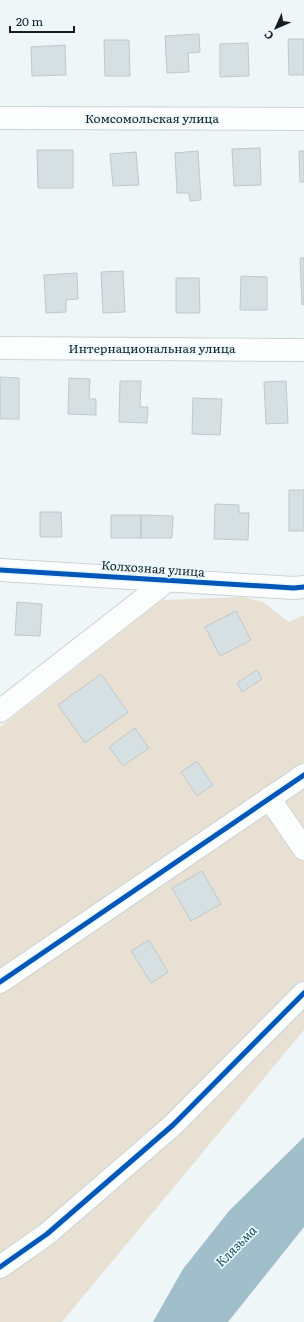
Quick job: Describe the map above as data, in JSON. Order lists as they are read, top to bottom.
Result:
{
  "streets": {
    "street": ["Комсомольская улица", "Интернациональная улица", "Колхозная улица"]
  },
  "water": ["Клязьма"],
  "scale_bar": "20 m",
  "north": "bottom left"
}
